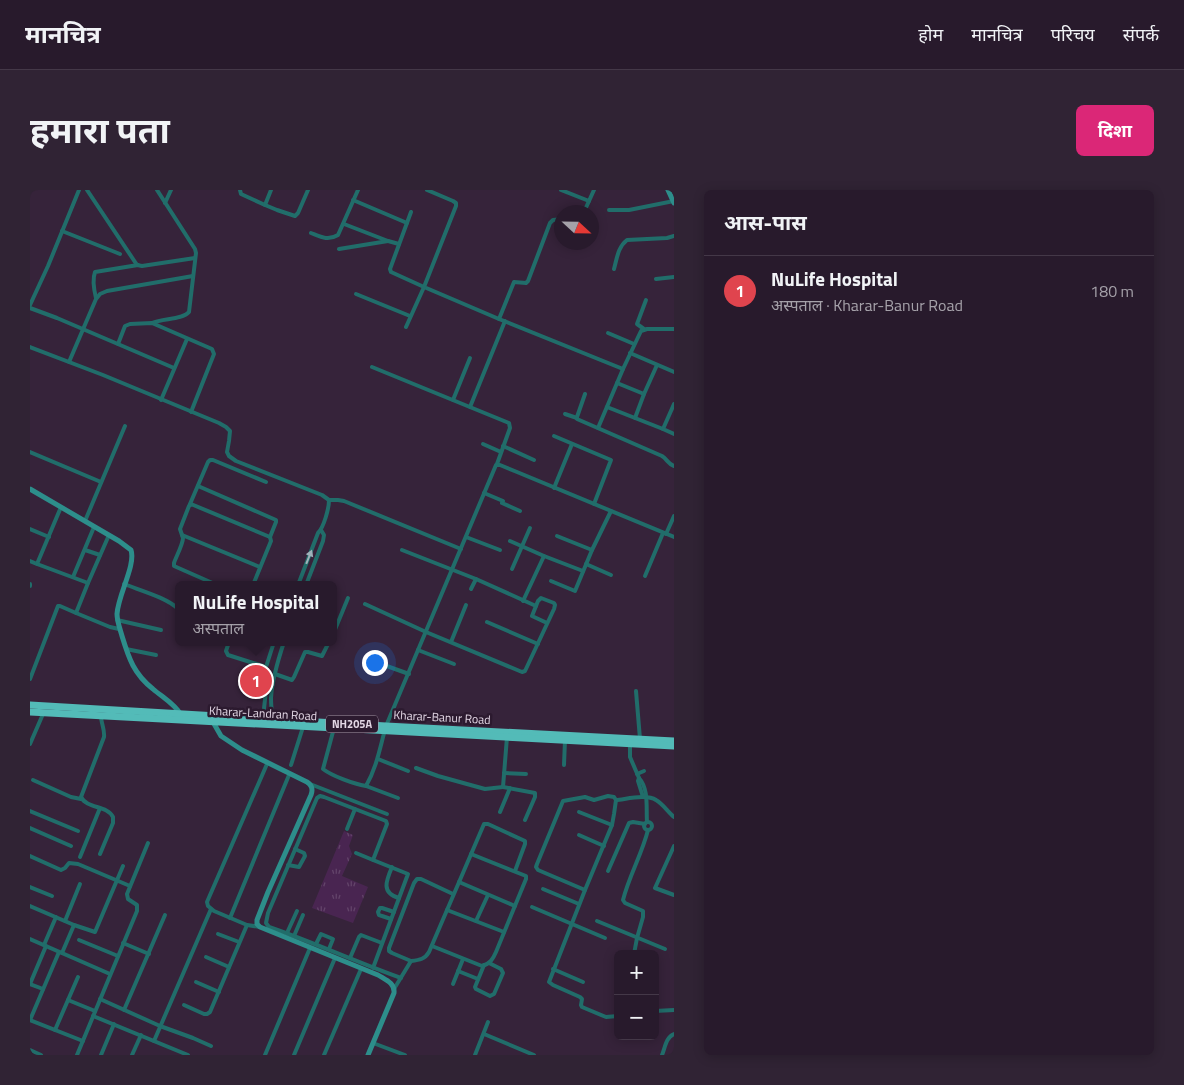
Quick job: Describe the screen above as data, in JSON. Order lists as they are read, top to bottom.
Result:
{
  "streets": {
    "highway": ["Kharar-Landran Road", "Kharar-Banur Road", "NH205A"]
  },
  "crossings": [
    ["Kharar-Landran Road", "Kharar-Banur Road"]
  ],
  "north": "right",
  "page": {
    "header": "मानचित्र",
    "nav": [
      "होम",
      "मानचित्र",
      "परिचय",
      "संपर्क"
    ],
    "title": "हमारा पता",
    "buttons": "दिशा",
    "heading": "आस-पास",
    "list": [
      {
        "mark": "1",
        "name": "NuLife Hospital",
        "note": "अस्पताल · Kharar-Banur Road",
        "value": "180 m"
      }
    ],
    "popup": ["NuLife Hospital", "अस्पताल"],
    "pins": "1",
    "map_buttons": ["+", "−"]
  }
}
